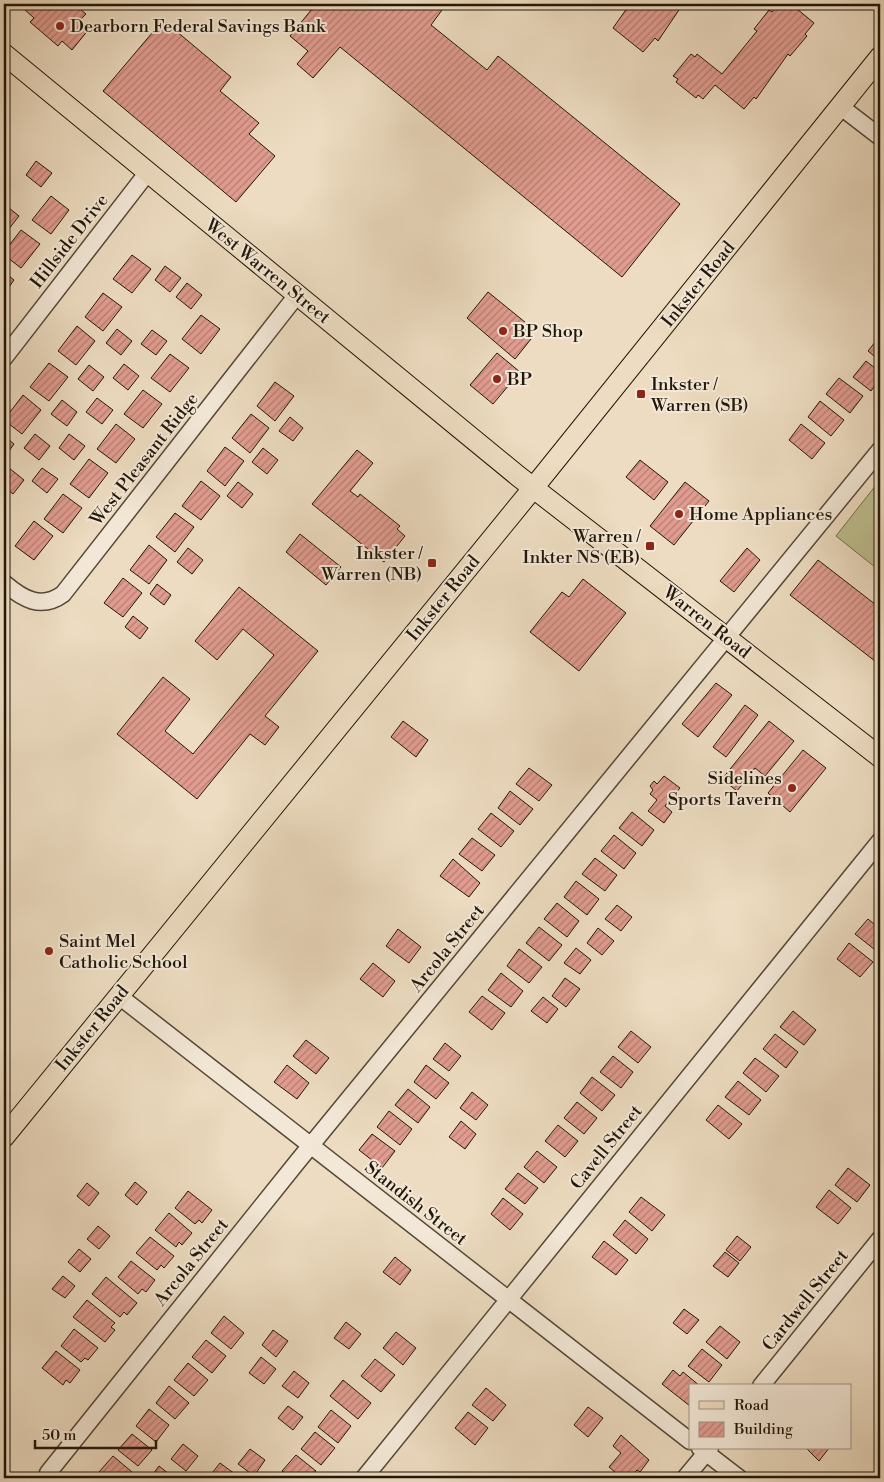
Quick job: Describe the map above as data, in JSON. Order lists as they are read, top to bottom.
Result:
{
  "streets": {
    "main road": ["West Warren Street", "Inkster Road", "Warren Road"],
    "street": [
      "Hillside Drive",
      "West Pleasant Ridge",
      "Arcola Street",
      "Cavell Street",
      "Standish Street",
      "Cardwell Street"
    ]
  },
  "crossings": [
    ["Hillside Drive", "West Warren Street"],
    ["West Warren Street", "Inkster Road"],
    ["West Warren Street", "West Pleasant Ridge"],
    ["West Warren Street", "Warren Road"],
    ["Inkster Road", "Warren Road"],
    ["Inkster Road", "Standish Street"],
    ["Warren Road", "Arcola Street"],
    ["Arcola Street", "Standish Street"],
    ["Cavell Street", "Standish Street"]
  ],
  "places": {
    "other": [
      "Dearborn Federal Savings Bank",
      "BP Shop",
      "BP",
      "Home Appliances",
      "Sidelines Sports Tavern",
      "Saint Mel Catholic School"
    ],
    "transit": ["Inkster / Warren (SB)", "Warren / Inkter NS (EB)", "Inkster / Warren (NB)"]
  },
  "legend": ["Road", "Building"],
  "scale_bar": "50 m"
}
